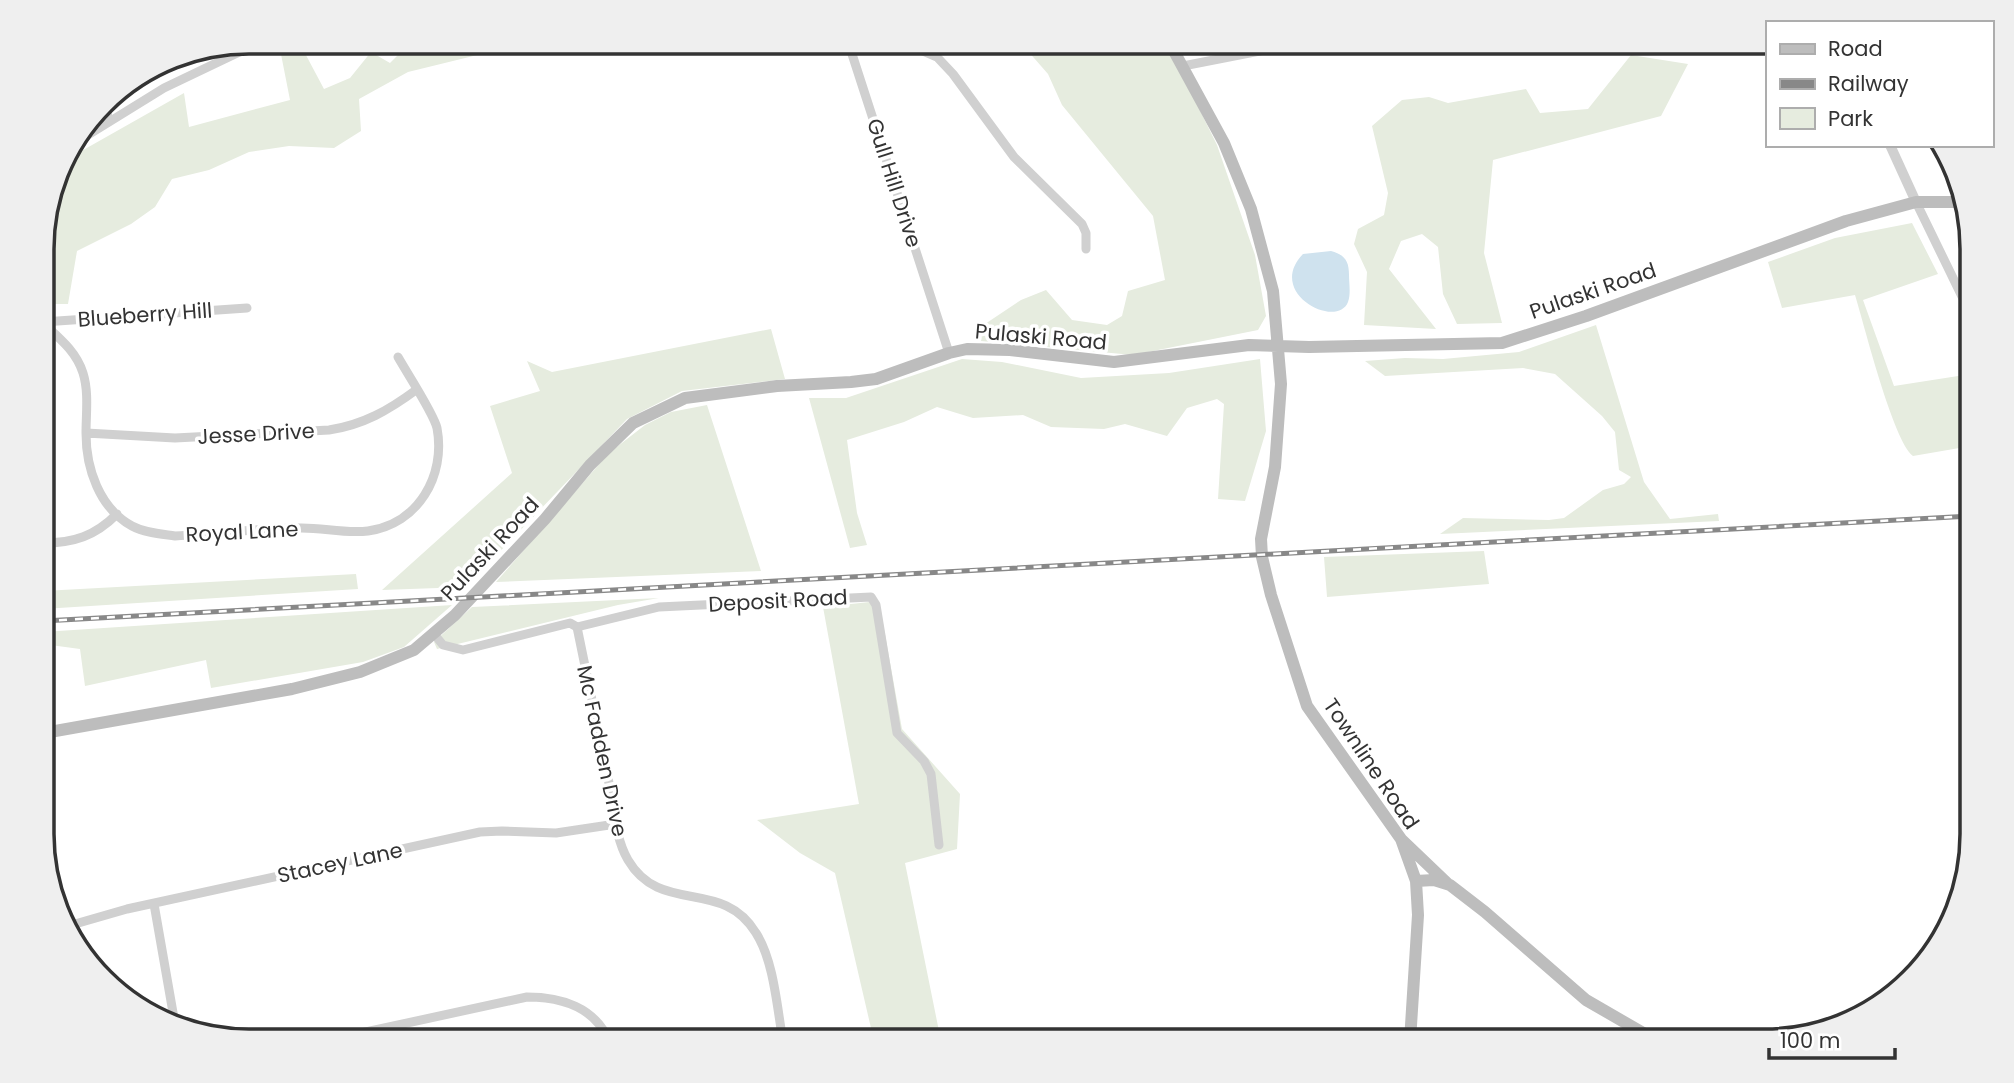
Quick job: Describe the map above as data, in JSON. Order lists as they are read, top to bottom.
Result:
{
  "streets": {
    "main road": ["Pulaski Road", "Townline Road"],
    "street": [
      "Gull Hill Drive",
      "Blueberry Hill",
      "Jesse Drive",
      "Royal Lane",
      "Deposit Road",
      "Mc Fadden Drive",
      "Stacey Lane"
    ]
  },
  "crossings": [
    ["Gull Hill Drive", "Pulaski Road"],
    ["Pulaski Road", "Deposit Road"],
    ["Pulaski Road", "Townline Road"],
    ["Jesse Drive", "Royal Lane"],
    ["Deposit Road", "Mc Fadden Drive"],
    ["Mc Fadden Drive", "Stacey Lane"]
  ],
  "legend": ["Road", "Railway", "Park"],
  "scale_bar": "100 m"
}
